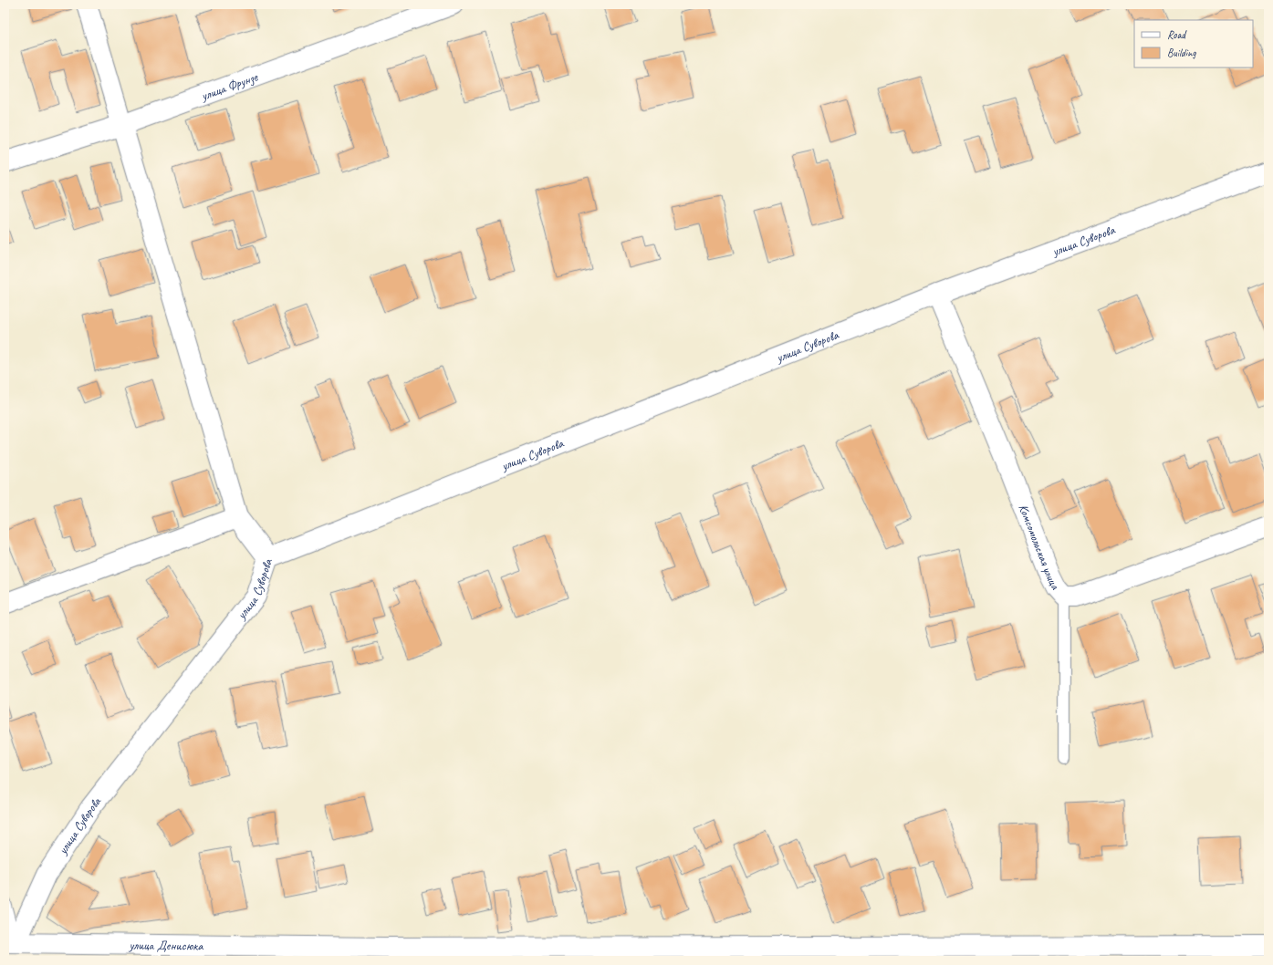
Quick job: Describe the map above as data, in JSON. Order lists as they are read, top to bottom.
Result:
{
  "streets": {
    "street": [
      "улица Фрунзе",
      "улица Суворова",
      "Комсомольская улица",
      "улица Денисюка"
    ]
  },
  "crossings": [
    ["улица Суворова", "Комсомольская улица"],
    ["улица Суворова", "улица Денисюка"]
  ],
  "legend": ["Road", "Building"]
}
